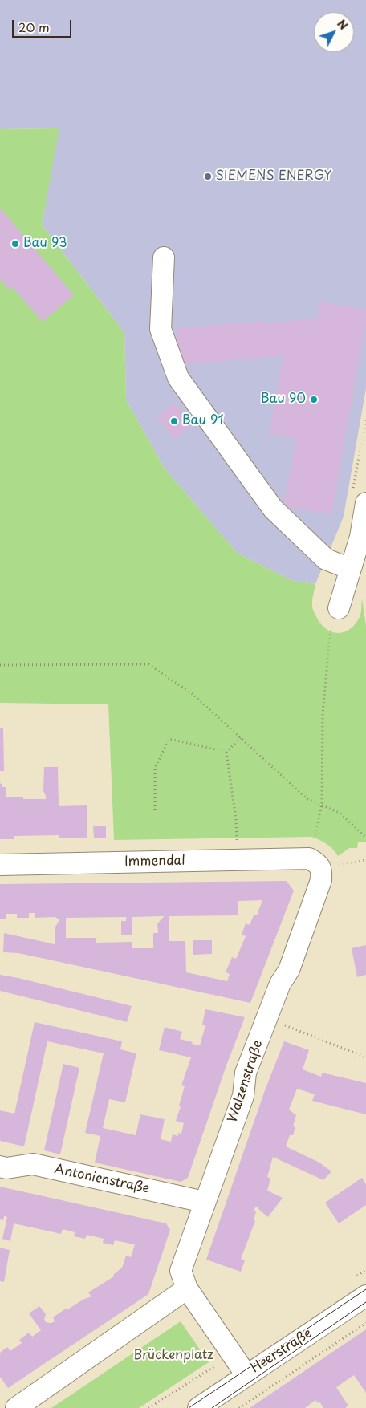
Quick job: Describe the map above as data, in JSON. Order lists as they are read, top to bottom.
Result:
{
  "streets": {
    "street": [
      "Immendal",
      "Walzenstraße",
      "Antonienstraße",
      "Heerstraße"
    ]
  },
  "crossings": [
    ["Immendal", "Walzenstraße"],
    ["Walzenstraße", "Antonienstraße"]
  ],
  "parks": ["Brückenplatz"],
  "places": [
    "SIEMENS ENERGY",
    "Bau 93",
    "Bau 90",
    "Bau 91"
  ],
  "scale_bar": "20 m",
  "north": "top right"
}
